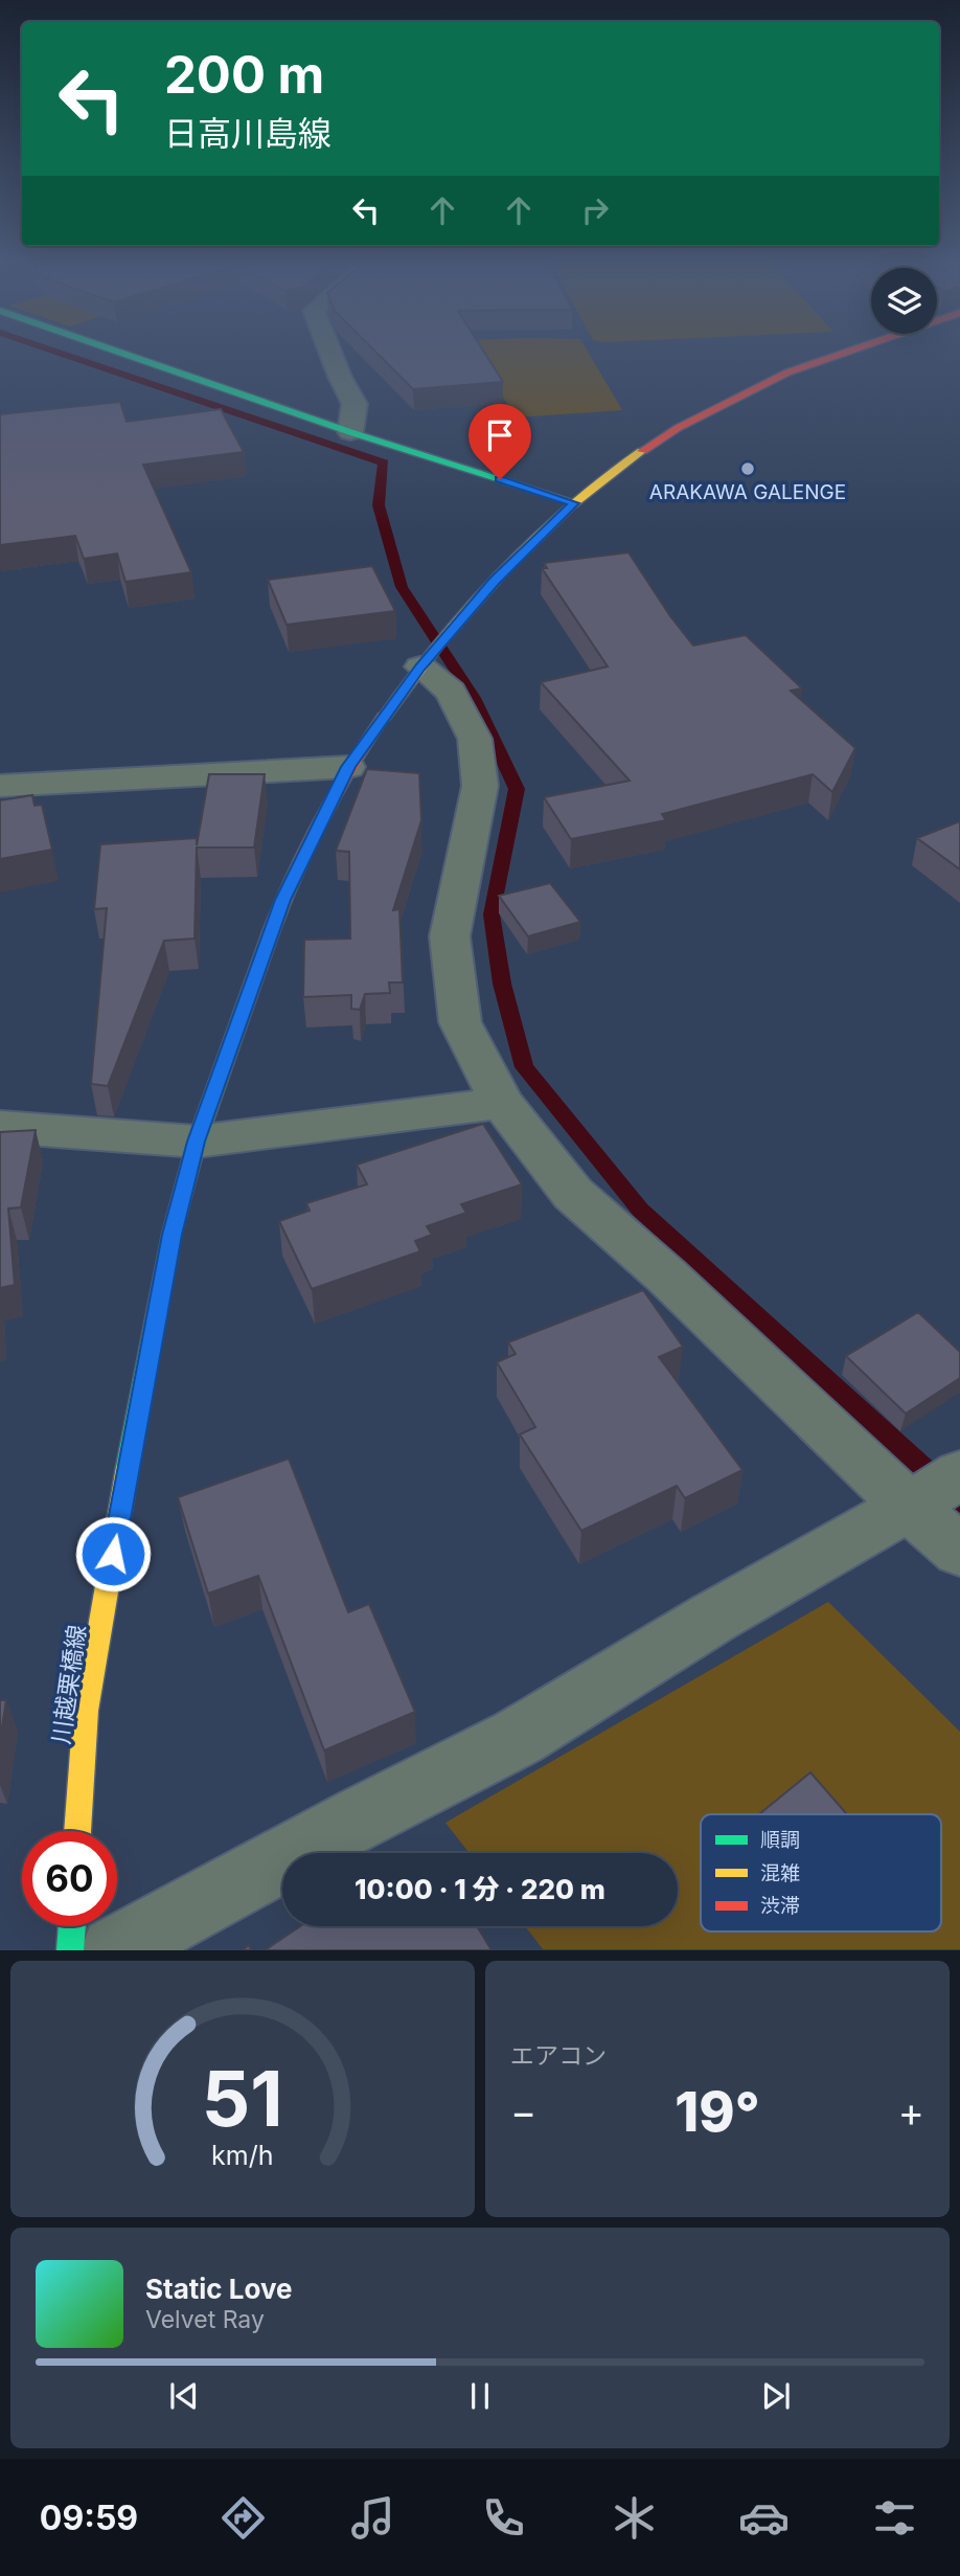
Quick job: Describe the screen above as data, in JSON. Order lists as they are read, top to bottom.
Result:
{
  "streets": {
    "main road": ["川越栗橋線"]
  },
  "places": ["ARAKAWA GALENGE"],
  "legend": ["順調", "混雑", "渋滞"],
  "page": {
    "turn": ["200 m", "日高川島線"],
    "limit": "60",
    "trip": "10:00 · 1 分 · 220 m",
    "tile": "エアコン",
    "heat": ["−", "19°", "+"],
    "song": ["Static Love", "Velvet Ray"],
    "tabs": "09:59",
    "gauge": ["51", "km/h"]
  }
}
